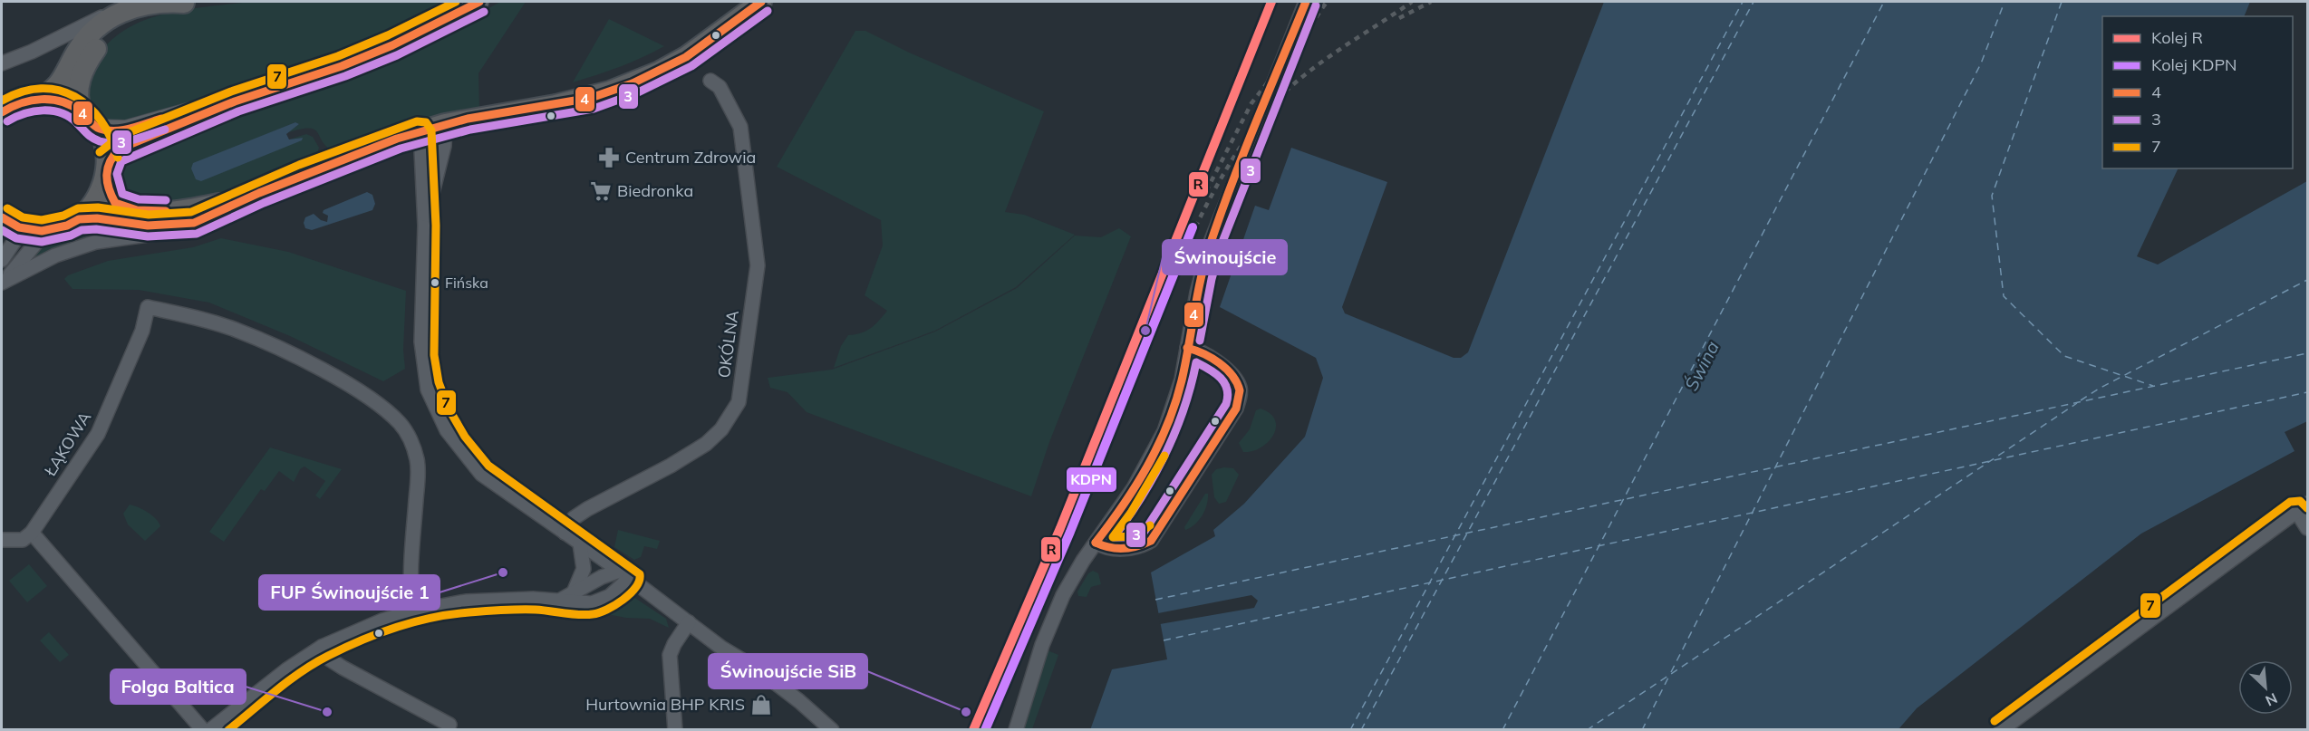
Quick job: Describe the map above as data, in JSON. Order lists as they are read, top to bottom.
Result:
{
  "streets": {
    "street": ["OKÓLNA", "ŁĄKOWA"]
  },
  "water": ["Świna"],
  "places": {
    "pharmacy": ["Centrum Zdrowia"],
    "supermarket": ["Biedronka"],
    "other": [
      "Fińska",
      "Świnoujście",
      "FUP Świnoujście 1",
      "Folga Baltica",
      "Świnoujście SiB"
    ],
    "shop": ["Hurtownia BHP KRIS"]
  },
  "lines": [
    "rail line R",
    "transit line 4",
    "transit line 7",
    "transit line 3",
    "rail line KDPN"
  ],
  "legend": [
    "Kolej R",
    "Kolej KDPN",
    "4",
    "3",
    "7"
  ],
  "north": "bottom right"
}
